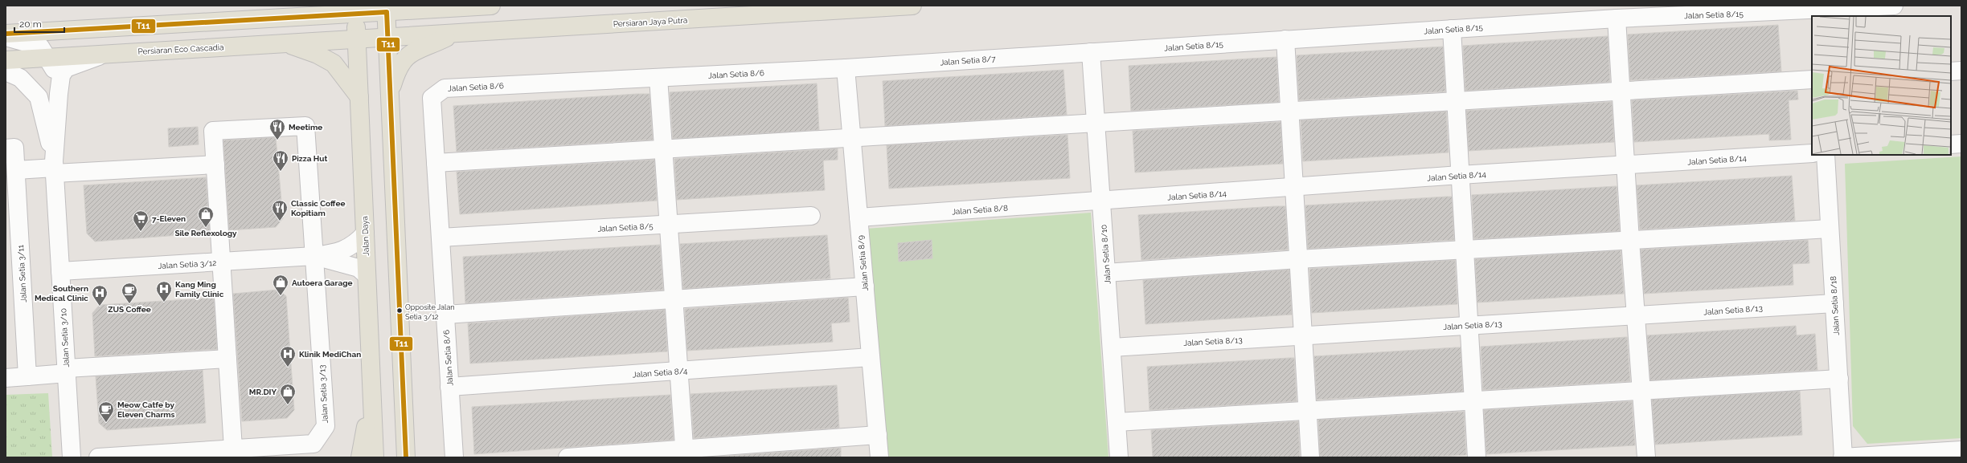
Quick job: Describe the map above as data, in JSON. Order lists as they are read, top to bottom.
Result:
{
  "streets": {
    "main road": ["Persiaran Jaya Putra", "Persiaran Eco Cascadia", "Jalan Daya"],
    "street": [
      "Jalan Setia 8/15",
      "Jalan Setia 8/7",
      "Jalan Setia 8/6",
      "Jalan Setia 8/14",
      "Jalan Setia 8/8",
      "Jalan Setia 8/5",
      "Jalan Setia 8/10",
      "Jalan Setia 8/9",
      "Jalan Setia 3/12",
      "Jalan Setia 3/11",
      "Jalan Setia 8/18",
      "Jalan Setia 8/13",
      "Jalan Setia 3/10",
      "Jalan Setia 8/4",
      "Jalan Setia 3/13"
    ]
  },
  "crossings": [
    ["Jalan Setia 8/15", "Jalan Setia 8/7"],
    ["Jalan Setia 8/15", "Jalan Setia 8/10"],
    ["Persiaran Jaya Putra", "Persiaran Eco Cascadia"],
    ["Persiaran Jaya Putra", "Jalan Daya"],
    ["Persiaran Eco Cascadia", "Jalan Daya"],
    ["Jalan Setia 8/7", "Jalan Setia 8/6"],
    ["Jalan Setia 8/7", "Jalan Setia 8/10"],
    ["Jalan Setia 8/7", "Jalan Setia 8/9"],
    ["Jalan Setia 8/6", "Jalan Setia 8/5"],
    ["Jalan Setia 8/6", "Jalan Setia 8/9"],
    ["Jalan Setia 8/6", "Jalan Setia 8/4"],
    ["Jalan Setia 8/14", "Jalan Setia 8/8"],
    ["Jalan Setia 8/14", "Jalan Setia 8/10"],
    ["Jalan Setia 8/8", "Jalan Setia 8/10"],
    ["Jalan Setia 8/8", "Jalan Setia 8/9"],
    ["Jalan Setia 8/10", "Jalan Setia 8/13"],
    ["Jalan Setia 8/9", "Jalan Setia 8/4"],
    ["Jalan Setia 3/12", "Jalan Setia 3/10"],
    ["Jalan Setia 3/12", "Jalan Setia 3/13"],
    ["Jalan Setia 8/18", "Jalan Setia 8/13"]
  ],
  "places": {
    "restaurant": ["Meetime", "Pizza Hut", "Classic Coffee Kopitiam"],
    "shop": ["Sile Reflexology", "Autoera Garage", "MR.DIY"],
    "supermarket": ["7-Eleven"],
    "hospital": ["Kang Ming Family Clinic", "Southern Medical Clinic", "Klinik MediChan"],
    "cafe": ["ZUS Coffee", "Meow Catfe by Eleven Charms"],
    "other": ["Opposite Jalan Setia 3/12"]
  },
  "lines": ["transit line T11"],
  "scale_bar": "20 m"
}
